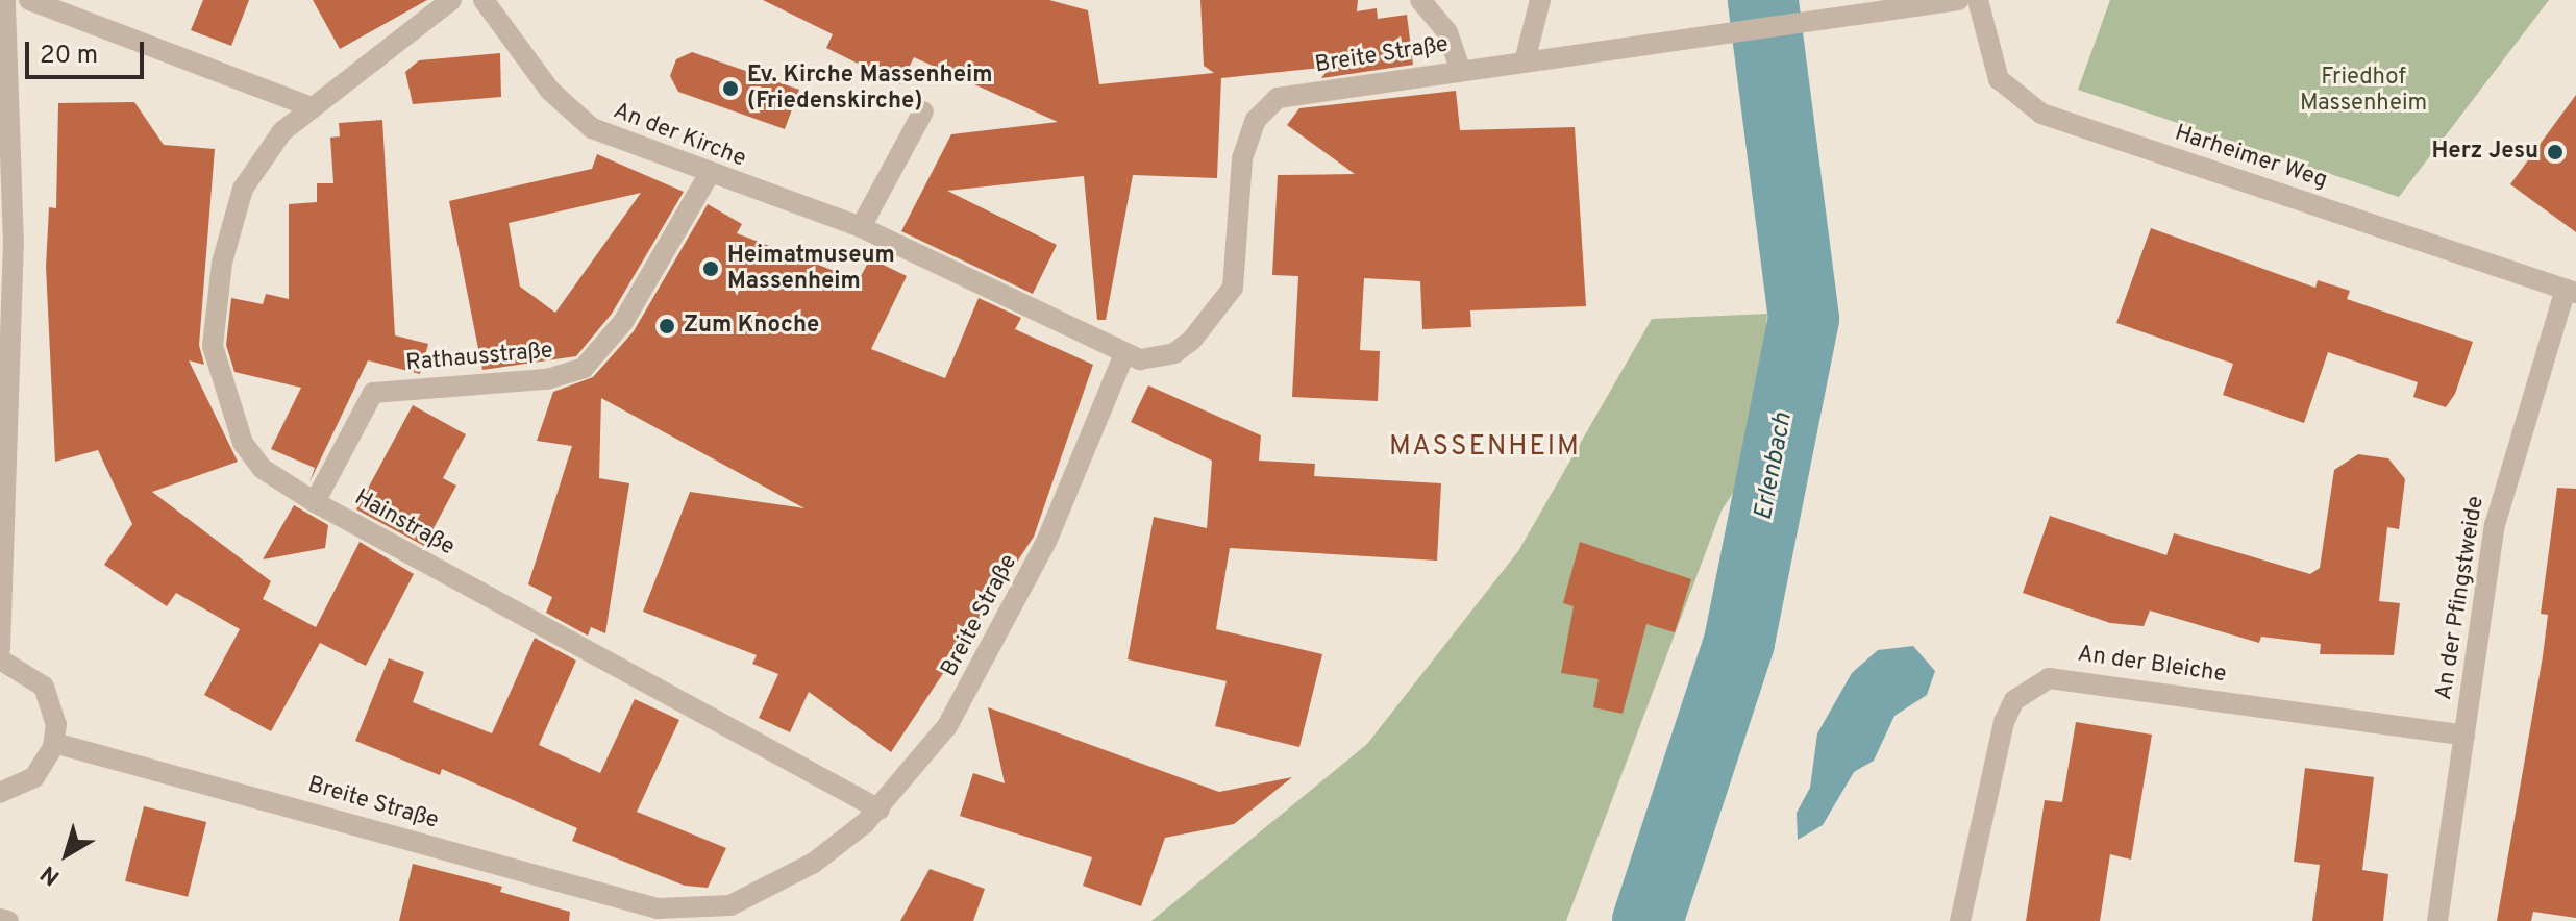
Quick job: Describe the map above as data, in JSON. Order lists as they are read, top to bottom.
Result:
{
  "streets": {
    "street": [
      "Breite Straße",
      "An der Kirche",
      "Harheimer Weg",
      "Rathausstraße",
      "Hainstraße",
      "An der Pfingstweide",
      "An der Bleiche"
    ]
  },
  "crossings": [
    ["Breite Straße", "An der Kirche"],
    ["Breite Straße", "Hainstraße"],
    ["An der Kirche", "Rathausstraße"],
    ["Harheimer Weg", "An der Pfingstweide"],
    ["Rathausstraße", "Hainstraße"],
    ["An der Pfingstweide", "An der Bleiche"]
  ],
  "districts": ["MASSENHEIM"],
  "water": ["Erlenbach"],
  "parks": ["Friedhof Massenheim"],
  "places": [
    "Ev. Kirche Massenheim (Friedenskirche)",
    "Herz Jesu",
    "Heimatmuseum Massenheim",
    "Zum Knoche"
  ],
  "scale_bar": "20 m",
  "north": "bottom left"
}
